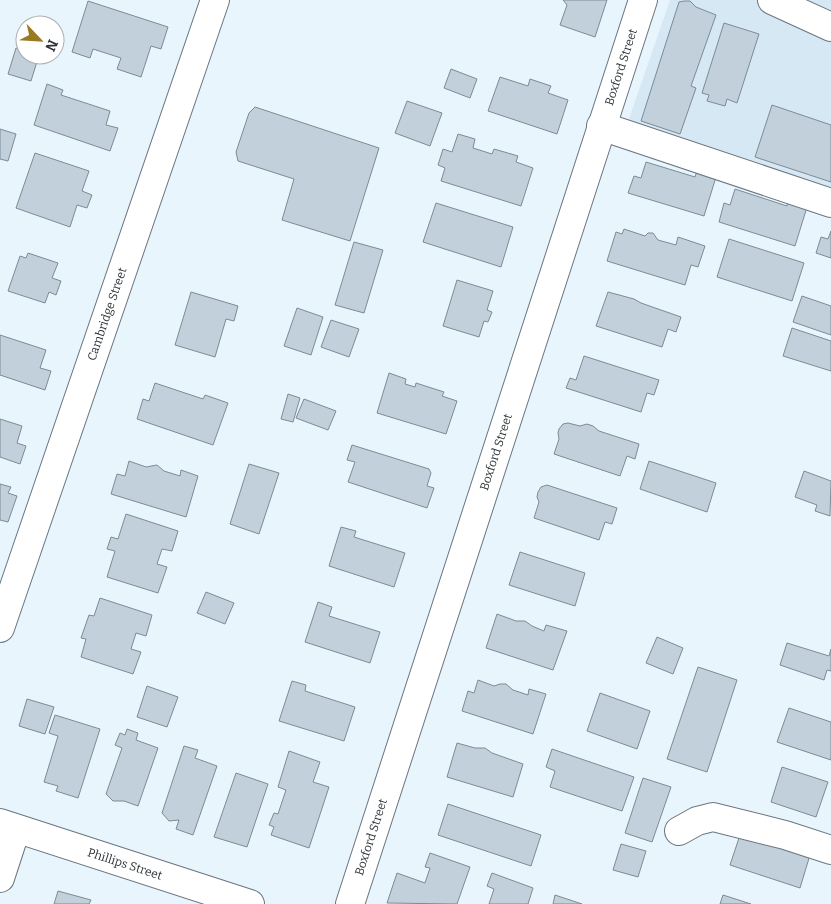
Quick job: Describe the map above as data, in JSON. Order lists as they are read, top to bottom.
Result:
{
  "streets": {
    "street": ["Boxford Street", "Cambridge Street", "Phillips Street"]
  },
  "north": "bottom right"
}
